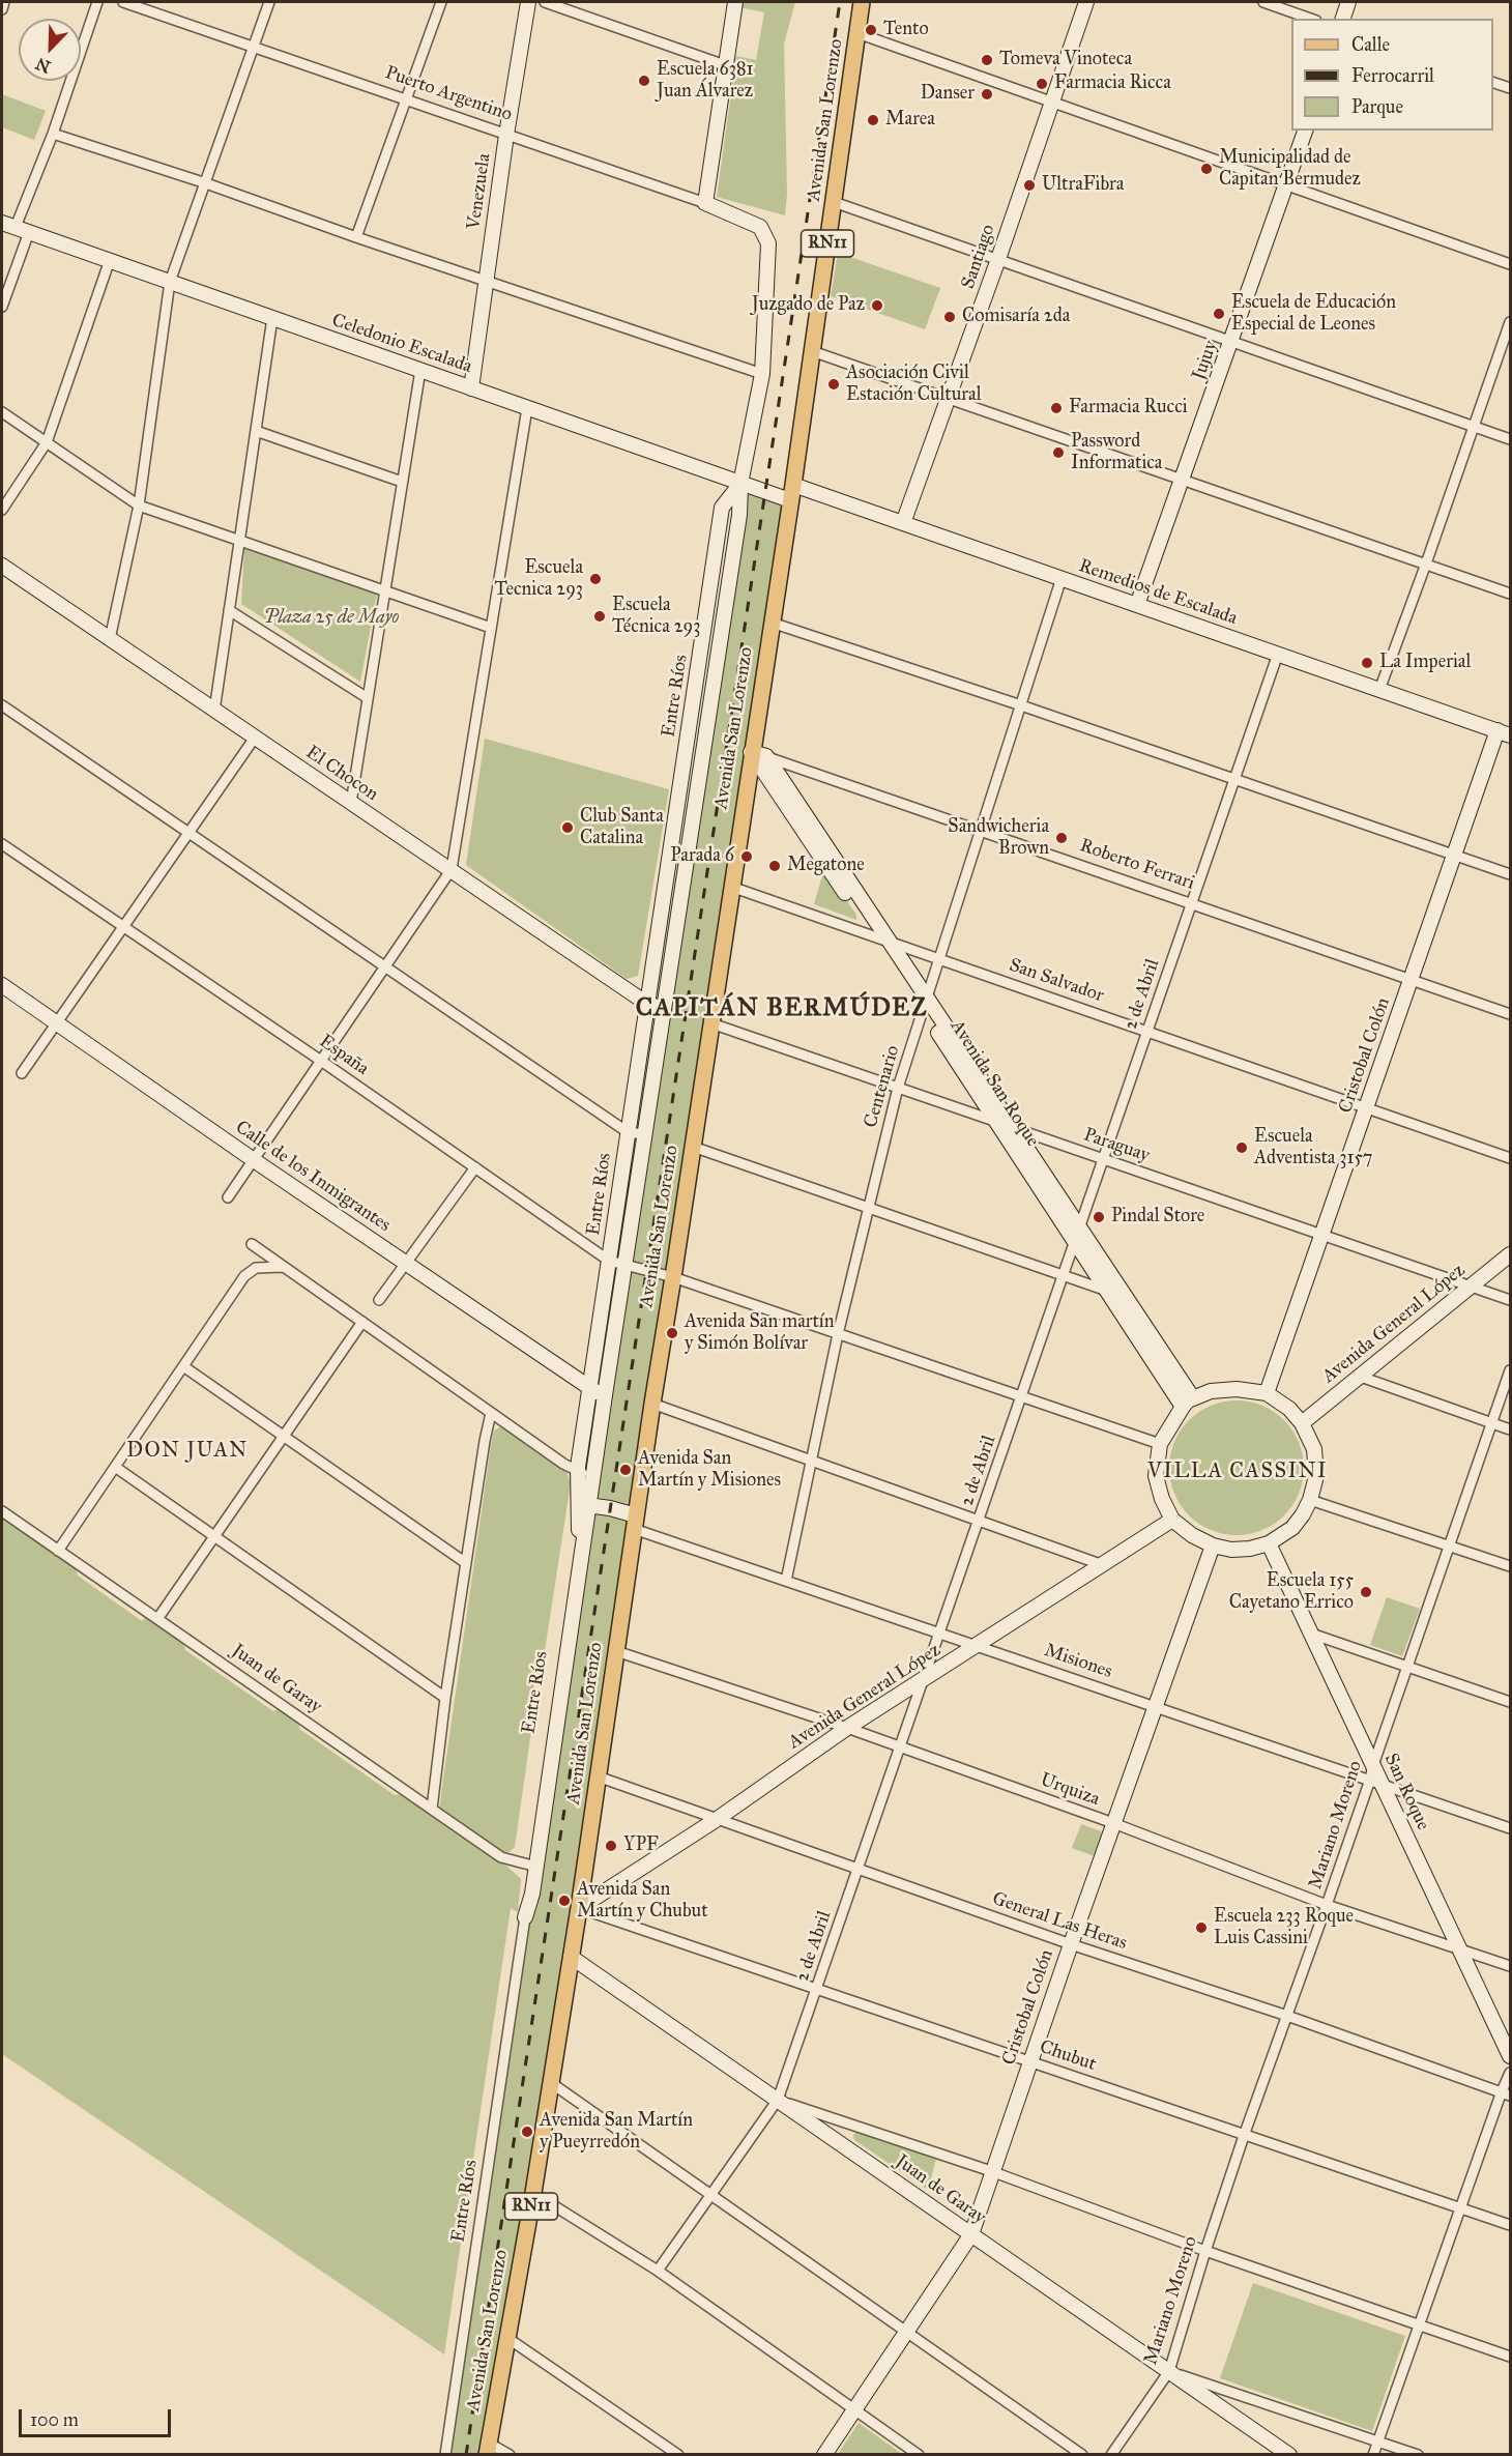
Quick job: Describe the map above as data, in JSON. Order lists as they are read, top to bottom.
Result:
{
  "streets": {
    "main road": ["Avenida San Lorenzo", "RN11"],
    "street": [
      "Puerto Argentino",
      "Venezuela",
      "Santiago",
      "Celedonio Escalada",
      "Jujuy",
      "Remedios de Escalada",
      "Entre Ríos",
      "El Chocon",
      "Roberto Ferrari",
      "San Salvador",
      "2 de Abril",
      "España",
      "Cristobal Colón",
      "Avenida San Roque",
      "Centenario",
      "Paraguay",
      "Calle de los Inmigrantes",
      "Avenida General López",
      "Misiones",
      "Juan de Garay",
      "Urquiza",
      "San Roque",
      "Mariano Moreno",
      "General Las Heras",
      "Chubut"
    ]
  },
  "crossings": [
    ["Puerto Argentino", "Venezuela"],
    ["Puerto Argentino", "Entre Ríos"],
    ["Avenida San Lorenzo", "Celedonio Escalada"],
    ["Avenida San Lorenzo", "Remedios de Escalada"],
    ["Avenida San Lorenzo", "Roberto Ferrari"],
    ["Avenida San Lorenzo", "San Salvador"],
    ["Avenida San Lorenzo", "España"],
    ["Avenida San Lorenzo", "Avenida San Roque"],
    ["Avenida San Lorenzo", "Paraguay"],
    ["Avenida San Lorenzo", "Avenida General López"],
    ["Avenida San Lorenzo", "Misiones"],
    ["Avenida San Lorenzo", "Juan de Garay"],
    ["Avenida San Lorenzo", "Urquiza"],
    ["Avenida San Lorenzo", "General Las Heras"],
    ["Avenida San Lorenzo", "Chubut"],
    ["Venezuela", "Celedonio Escalada"],
    ["Santiago", "Remedios de Escalada"],
    ["Celedonio Escalada", "Remedios de Escalada"],
    ["Celedonio Escalada", "Entre Ríos"],
    ["Jujuy", "Remedios de Escalada"],
    ["Remedios de Escalada", "2 de Abril"],
    ["Remedios de Escalada", "Cristobal Colón"],
    ["Remedios de Escalada", "Centenario"],
    ["Entre Ríos", "El Chocon"],
    ["Entre Ríos", "España"],
    ["Entre Ríos", "Calle de los Inmigrantes"],
    ["Entre Ríos", "Juan de Garay"],
    ["Roberto Ferrari", "2 de Abril"],
    ["Roberto Ferrari", "Cristobal Colón"],
    ["Roberto Ferrari", "Avenida San Roque"],
    ["Roberto Ferrari", "Centenario"],
    ["San Salvador", "2 de Abril"],
    ["San Salvador", "Cristobal Colón"],
    ["San Salvador", "Avenida San Roque"],
    ["San Salvador", "Centenario"],
    ["2 de Abril", "España"],
    ["2 de Abril", "Avenida San Roque"],
    ["2 de Abril", "Paraguay"],
    ["2 de Abril", "Avenida General López"],
    ["2 de Abril", "Misiones"],
    ["2 de Abril", "Juan de Garay"],
    ["2 de Abril", "Urquiza"],
    ["2 de Abril", "General Las Heras"],
    ["2 de Abril", "Chubut"],
    ["España", "Cristobal Colón"],
    ["España", "Avenida San Roque"],
    ["España", "Centenario"],
    ["España", "Avenida General López"],
    ["España", "San Roque"],
    ["Cristobal Colón", "Avenida San Roque"],
    ["Cristobal Colón", "Paraguay"],
    ["Cristobal Colón", "Avenida General López"],
    ["Cristobal Colón", "Misiones"],
    ["Cristobal Colón", "Juan de Garay"],
    ["Cristobal Colón", "Urquiza"],
    ["Cristobal Colón", "San Roque"],
    ["Cristobal Colón", "General Las Heras"],
    ["Cristobal Colón", "Chubut"],
    ["Avenida San Roque", "Centenario"],
    ["Avenida San Roque", "Paraguay"],
    ["Avenida San Roque", "Avenida General López"],
    ["Avenida San Roque", "San Roque"],
    ["Centenario", "Paraguay"],
    ["Centenario", "Misiones"],
    ["Paraguay", "Avenida General López"],
    ["Avenida General López", "Misiones"],
    ["Avenida General López", "Urquiza"],
    ["Avenida General López", "San Roque"],
    ["Avenida General López", "General Las Heras"],
    ["Avenida General López", "Chubut"],
    ["Misiones", "San Roque"],
    ["Misiones", "Mariano Moreno"],
    ["Juan de Garay", "Mariano Moreno"],
    ["Urquiza", "San Roque"],
    ["Urquiza", "Mariano Moreno"],
    ["San Roque", "Mariano Moreno"],
    ["Mariano Moreno", "General Las Heras"],
    ["Mariano Moreno", "Chubut"]
  ],
  "districts": ["CAPITÁN BERMÚDEZ", "DON JUAN", "VILLA CASSINI"],
  "parks": ["Plaza 25 de Mayo"],
  "places": [
    "Tento",
    "Tomeva Vinoteca",
    "Escuela 6381 Juan Álvarez",
    "Farmacia Ricca",
    "Danser",
    "Marea",
    "Municipalidad de Capitan Bermudez",
    "UltraFibra",
    "Juzgado de Paz",
    "Escuela de Educación Especial de Leones",
    "Comisaría 2da",
    "Asociación Civil Estación Cultural",
    "Farmacia Rucci",
    "Password Informatica",
    "Escuela Tecnica 293",
    "Escuela Técnica 293",
    "La Imperial",
    "Club Santa Catalina",
    "Sandwicheria Brown",
    "Parada 6",
    "Megatone",
    "Escuela Adventista 3157",
    "Pindal Store",
    "Avenida San martín y Simón Bolívar",
    "Avenida San Martín y Misiones",
    "Escuela 155 Cayetano Errico",
    "YPF",
    "Avenida San Martín y Chubut",
    "Escuela 233 Roque Luis Cassini",
    "Avenida San Martín y Pueyrredón"
  ],
  "legend": ["Calle", "Ferrocarril", "Parque"],
  "scale_bar": "100 m",
  "north": "bottom left"
}
